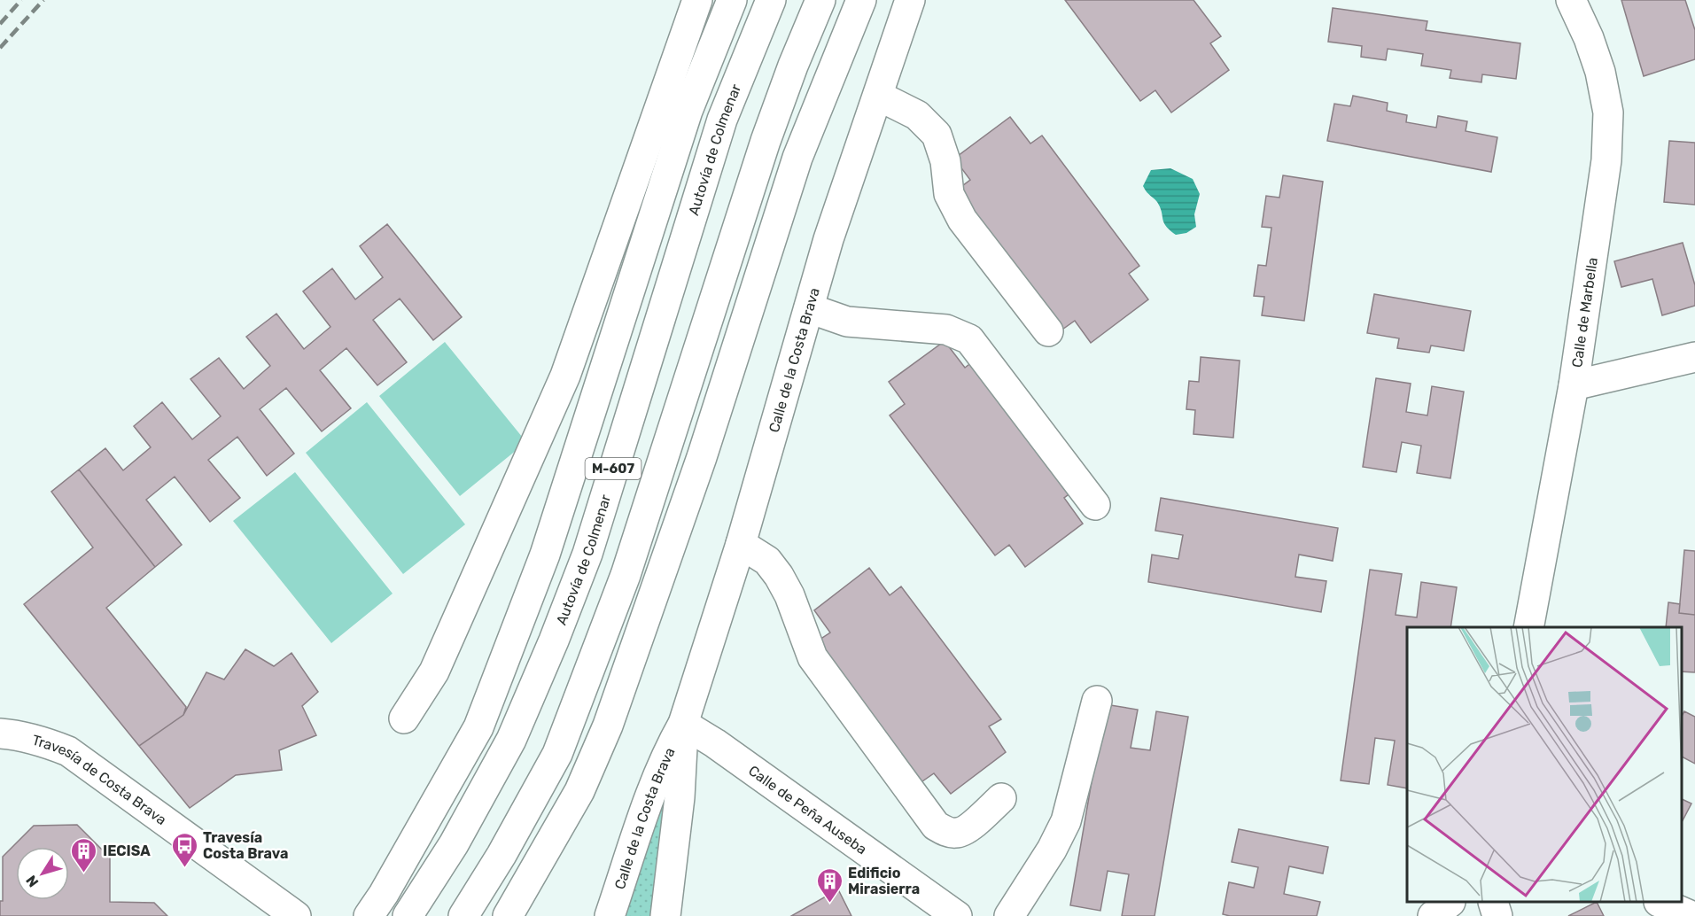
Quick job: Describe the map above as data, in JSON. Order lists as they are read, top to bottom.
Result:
{
  "streets": {
    "main road": [
      "Autovía de Colmenar",
      "Calle de Marbella",
      "Calle de la Costa Brava",
      "M-607",
      "Travesía de Costa Brava",
      "Calle de Peña Auseba"
    ]
  },
  "crossings": [
    ["Calle de la Costa Brava", "Calle de Peña Auseba"]
  ],
  "places": {
    "bus stop": ["Travesía Costa Brava"],
    "building": ["IECISA", "Edificio Mirasierra"]
  },
  "north": "bottom left"
}
